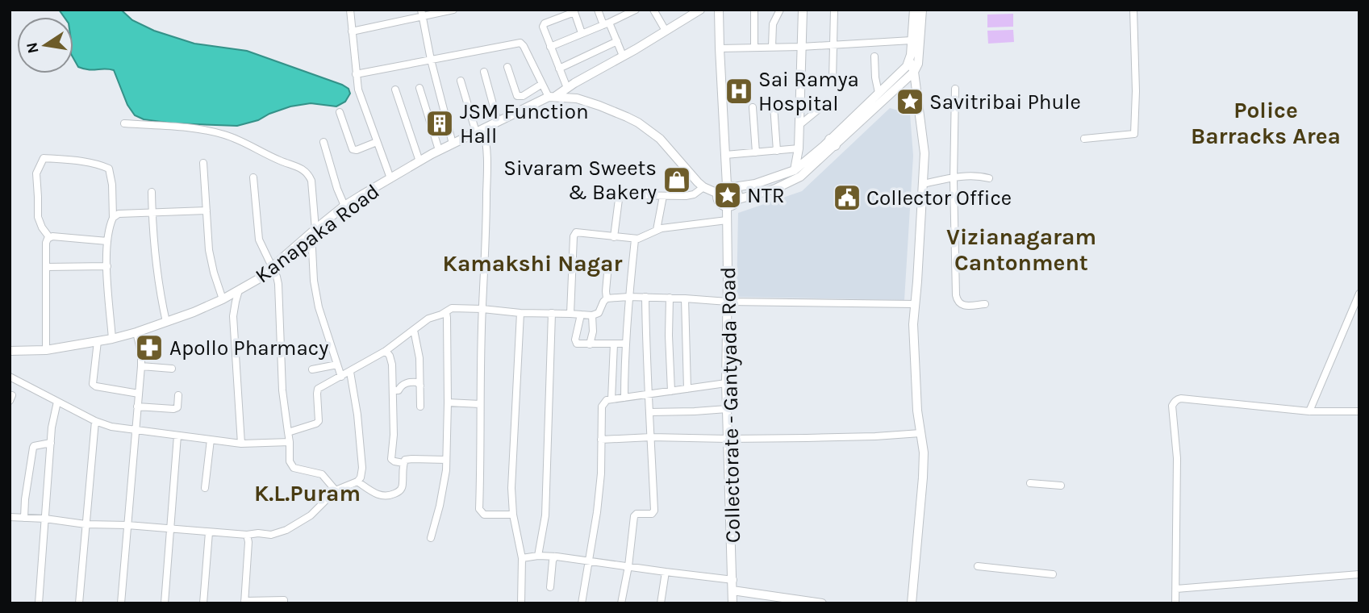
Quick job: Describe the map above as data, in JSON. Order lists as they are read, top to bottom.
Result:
{
  "streets": {
    "street": ["Kanapaka Road", "Collectorate - Gantyada Road"]
  },
  "districts": [
    "Police Barracks Area",
    "Vizianagaram Cantonment",
    "Kamakshi Nagar",
    "K.L.Puram"
  ],
  "places": {
    "hospital": ["Sai Ramya Hospital"],
    "place": ["Savitribai Phule", "NTR"],
    "building": ["JSM Function Hall"],
    "shop": ["Sivaram Sweets & Bakery"],
    "public building": ["Collector Office"],
    "pharmacy": ["Apollo Pharmacy"]
  },
  "north": "left"
}
